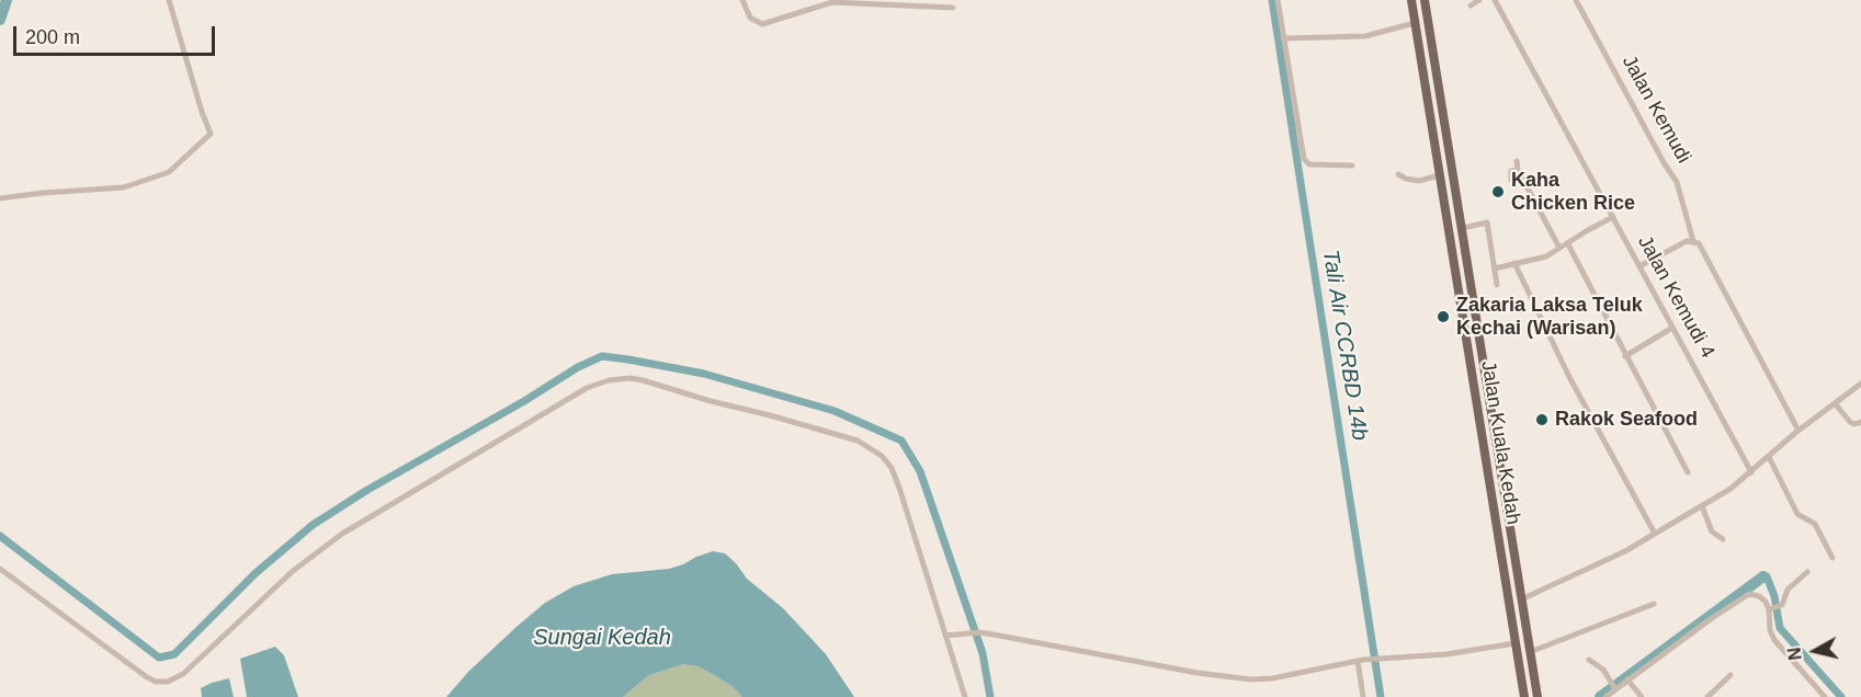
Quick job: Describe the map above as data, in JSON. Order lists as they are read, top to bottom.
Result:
{
  "streets": {
    "main road": ["Jalan Kuala Kedah"],
    "street": ["Jalan Kemudi", "Jalan Kemudi 4"]
  },
  "water": ["Tali Air CCRBD 14b", "Sungai Kedah"],
  "places": ["Kaha Chicken Rice", "Zakaria Laksa Teluk Kechai (Warisan)", "Rakok Seafood"],
  "scale_bar": "200 m",
  "north": "left"
}
